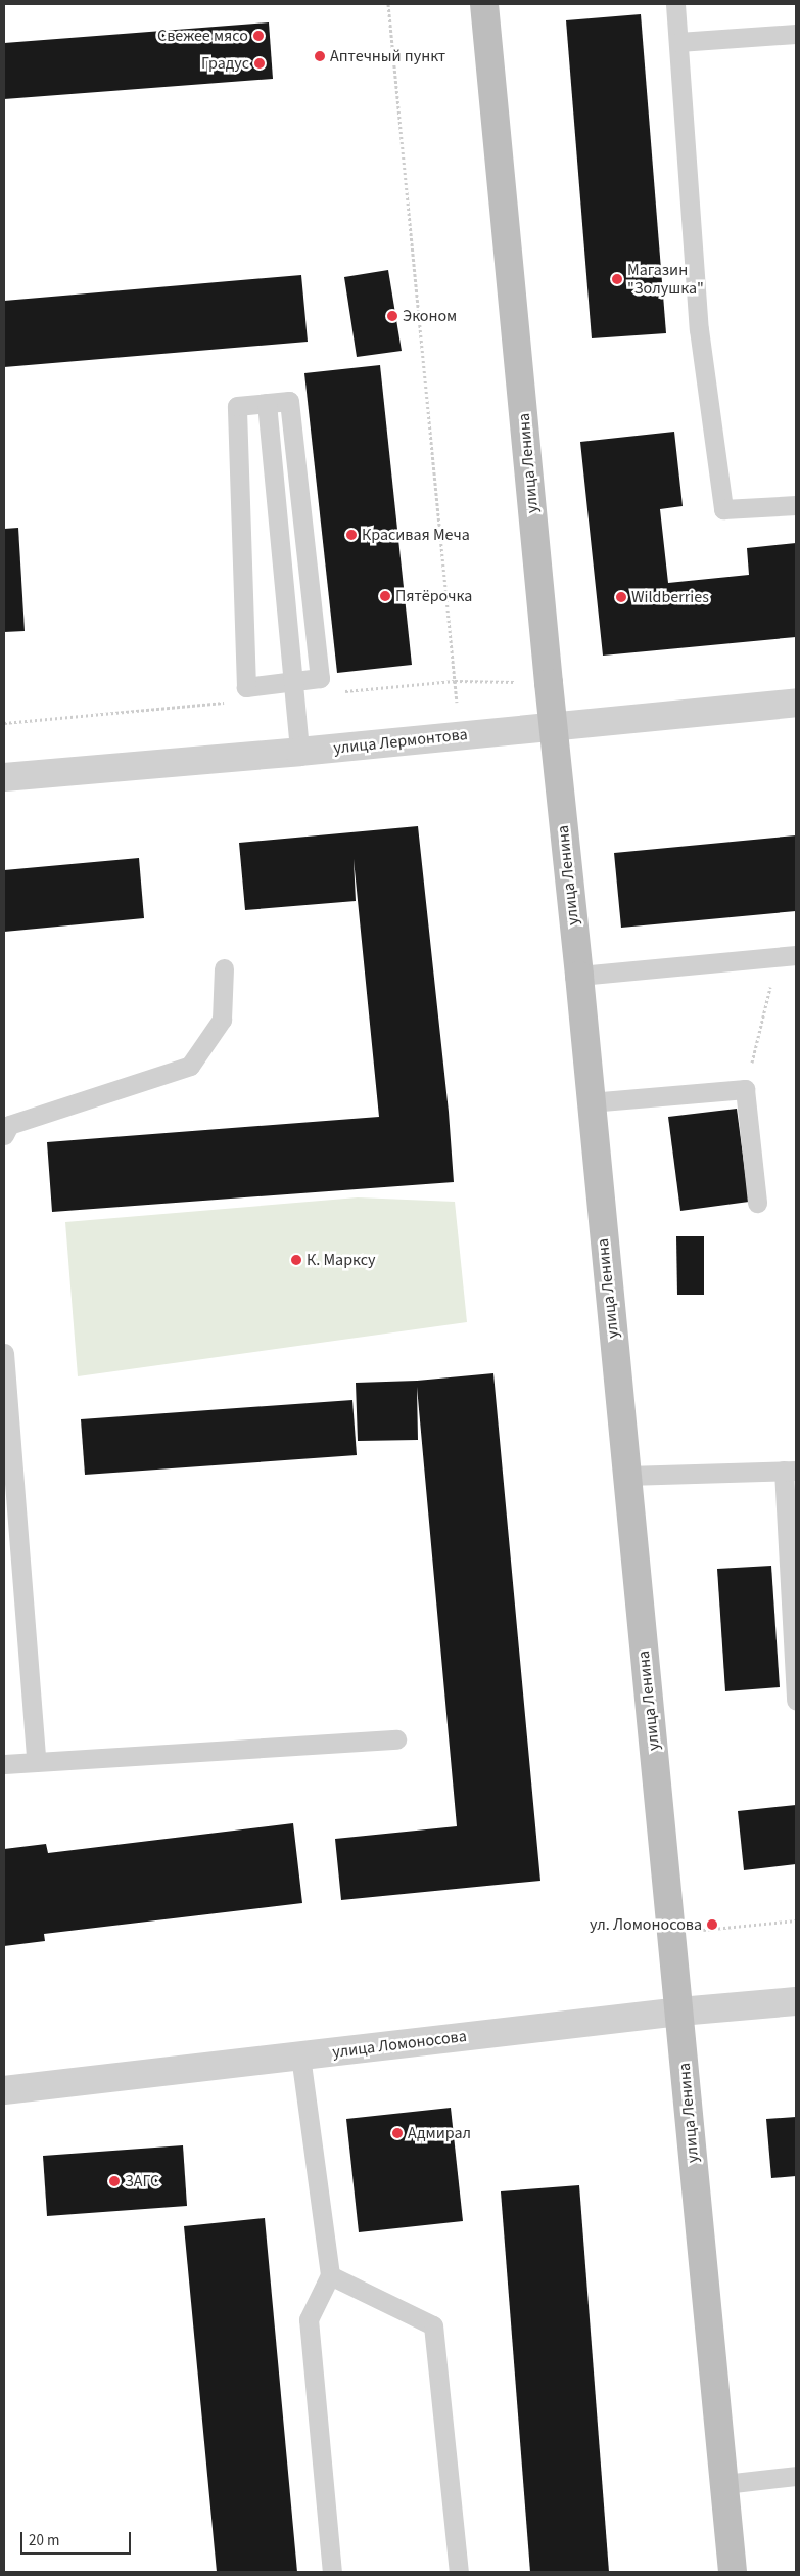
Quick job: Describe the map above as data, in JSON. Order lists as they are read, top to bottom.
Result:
{
  "streets": {
    "main road": ["улица Ленина"],
    "street": ["улица Лермонтова", "улица Ломоносова"]
  },
  "crossings": [
    ["улица Ленина", "улица Лермонтова"],
    ["улица Ленина", "улица Ломоносова"]
  ],
  "places": [
    "Свежее мясо",
    "Аптечный пункт",
    "Градус",
    "Магазин \"Золушка\"",
    "Эконом",
    "Красивая Меча",
    "Пятёрочка",
    "Wildberries",
    "К. Марксу",
    "ул. Ломоносова",
    "Адмирал",
    "ЗАГС"
  ],
  "scale_bar": "20 m"
}
